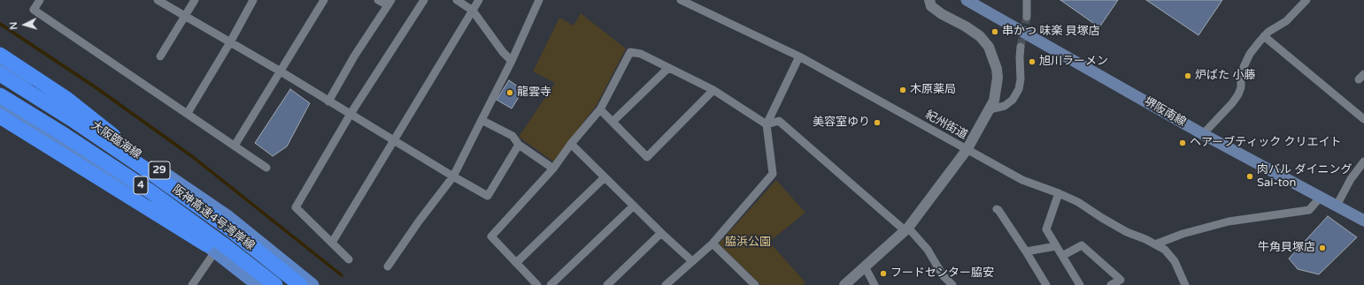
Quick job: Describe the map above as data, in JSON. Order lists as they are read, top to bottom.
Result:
{
  "streets": {
    "highway": ["4", "阪神高速4号湾岸線"],
    "main road": ["堺阪南線", "大阪臨海線", "29"],
    "street": ["紀州街道"]
  },
  "parks": ["脇浜公園"],
  "places": [
    "串かつ 味楽 貝塚店",
    "旭川ラーメン",
    "炉ばた 小藤",
    "木原薬局",
    "龍雲寺",
    "美容室ゆり",
    "ヘアーブティック クリエイト",
    "肉バル ダイニング Sai-ton",
    "牛角貝塚店",
    "フードセンター脇安"
  ],
  "north": "left"
}
